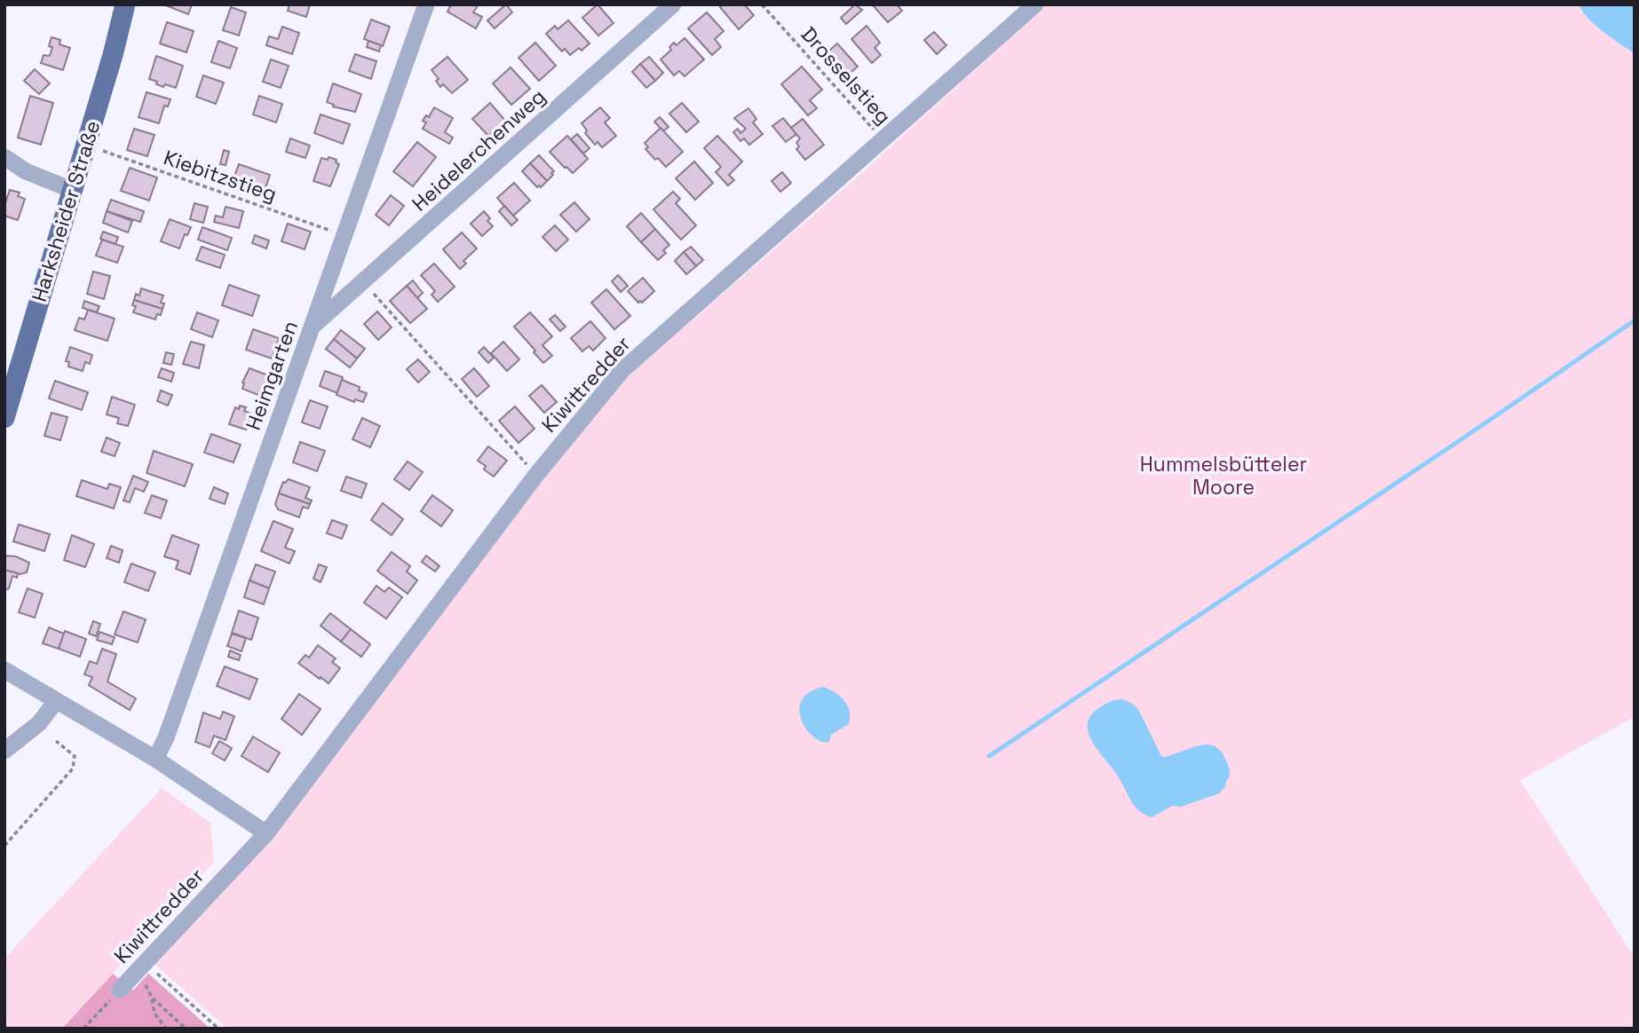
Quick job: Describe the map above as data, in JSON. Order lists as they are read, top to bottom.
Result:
{
  "streets": {
    "main road": ["Harksheider Straße"],
    "street": ["Heidelerchenweg", "Heimgarten", "Kiwittredder"],
    "path": ["Drosselstieg", "Kiebitzstieg"]
  },
  "crossings": [
    ["Drosselstieg", "Kiwittredder"],
    ["Heidelerchenweg", "Heimgarten"],
    ["Kiebitzstieg", "Harksheider Straße"],
    ["Kiebitzstieg", "Heimgarten"]
  ],
  "parks": ["Hummelsbütteler Moore"]
}
